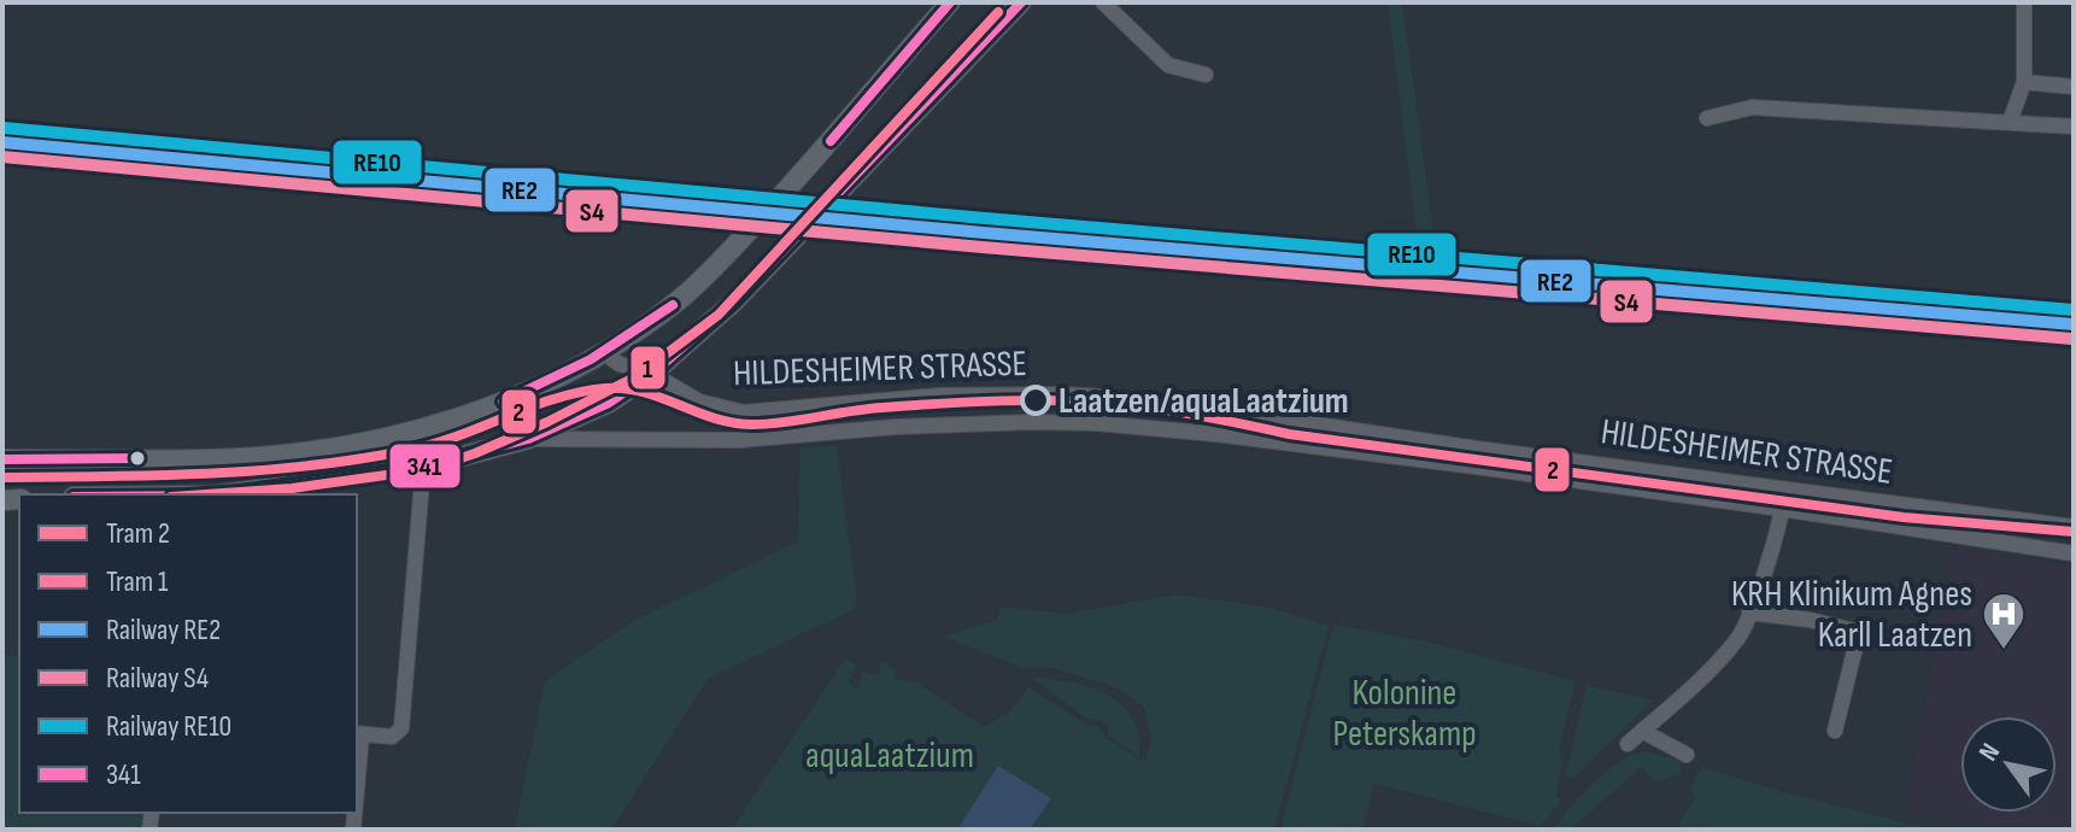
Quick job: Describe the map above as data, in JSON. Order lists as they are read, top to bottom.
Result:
{
  "streets": {
    "main road": ["HILDESHEIMER STRASSE"]
  },
  "parks": ["Kolonine Peterskamp", "aquaLaatzium"],
  "places": {
    "other": ["Laatzen/aquaLaatzium"],
    "hospital": ["KRH Klinikum Agnes Karll Laatzen"]
  },
  "lines": [
    "transit line 341",
    "tram line 1",
    "rail line RE10",
    "rail line RE2",
    "rail line S4",
    "tram line 2"
  ],
  "legend": [
    "Tram 2",
    "Tram 1",
    "Railway RE2",
    "Railway S4",
    "Railway RE10",
    "341"
  ],
  "north": "top left"
}
